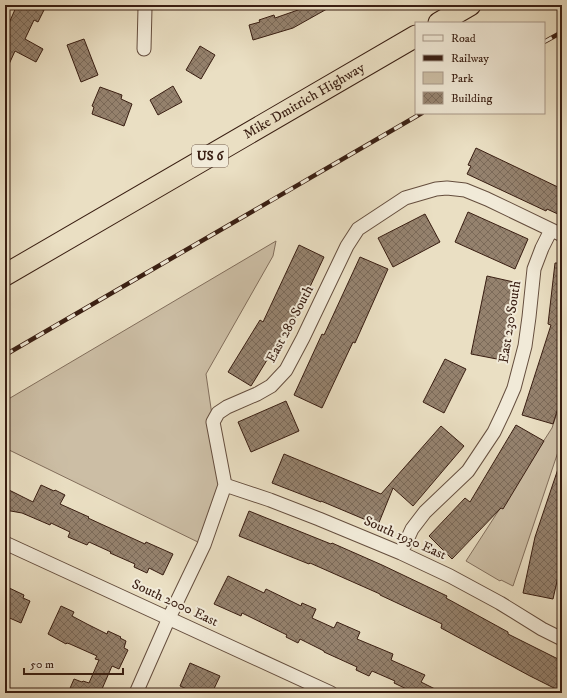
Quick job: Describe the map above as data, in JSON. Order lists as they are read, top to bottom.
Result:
{
  "streets": {
    "highway": ["Mike Dmitrich Highway", "US 6"],
    "street": [
      "East 230 South",
      "East 280 South",
      "South 1930 East",
      "South 2000 East"
    ]
  },
  "crossings": [
    ["East 230 South", "East 280 South"],
    ["East 230 South", "South 1930 East"],
    ["East 280 South", "South 1930 East"]
  ],
  "legend": [
    "Road",
    "Railway",
    "Park",
    "Building"
  ],
  "scale_bar": "50 m"
}
